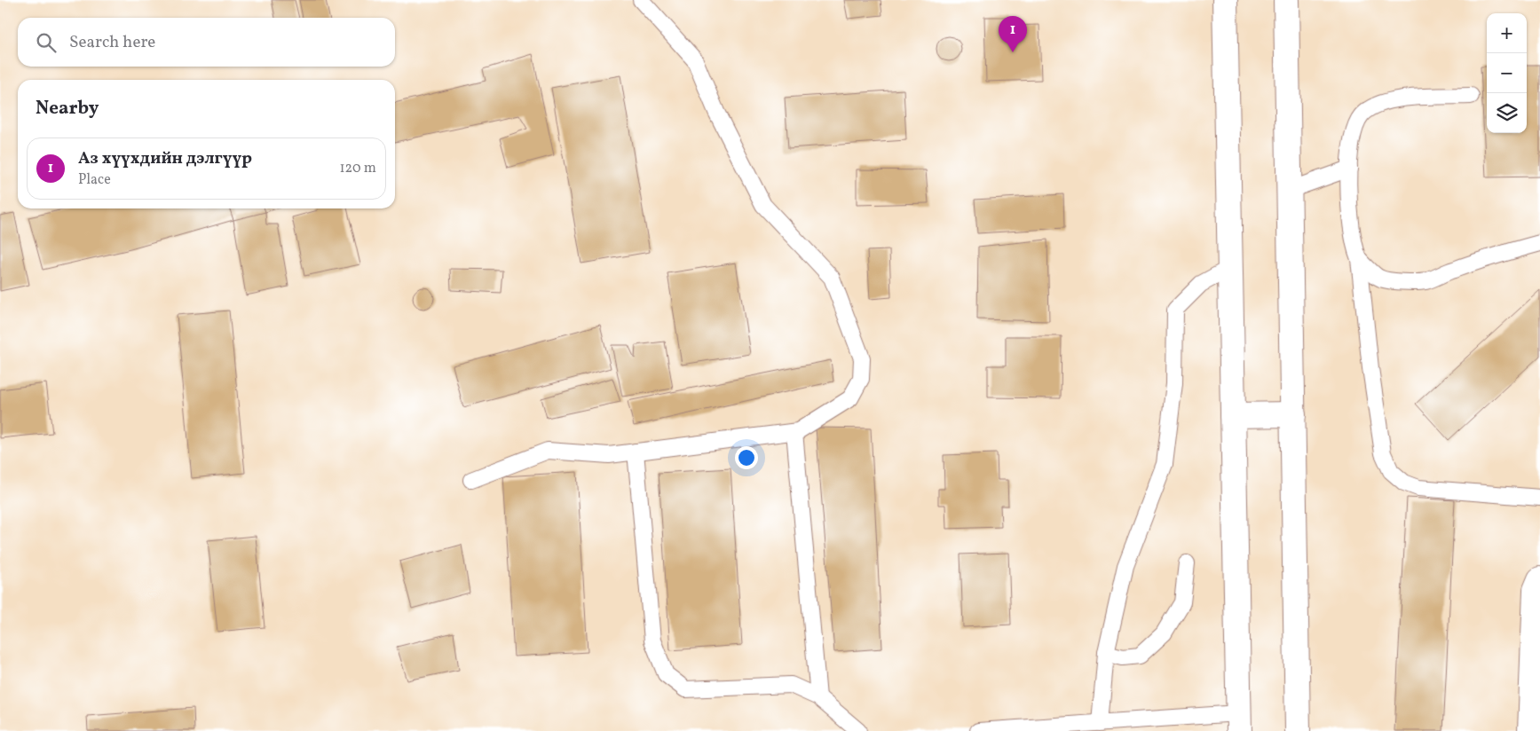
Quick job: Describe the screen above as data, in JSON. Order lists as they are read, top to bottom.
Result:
{
  "page": {
    "map_buttons": ["+", "−"],
    "pins": "1",
    "search": "Search here",
    "heading": "Nearby",
    "list": [
      {
        "mark": "1",
        "name": "Аз хүүхдийн дэлгүүр",
        "note": "Place",
        "value": "120 m"
      }
    ]
  }
}
